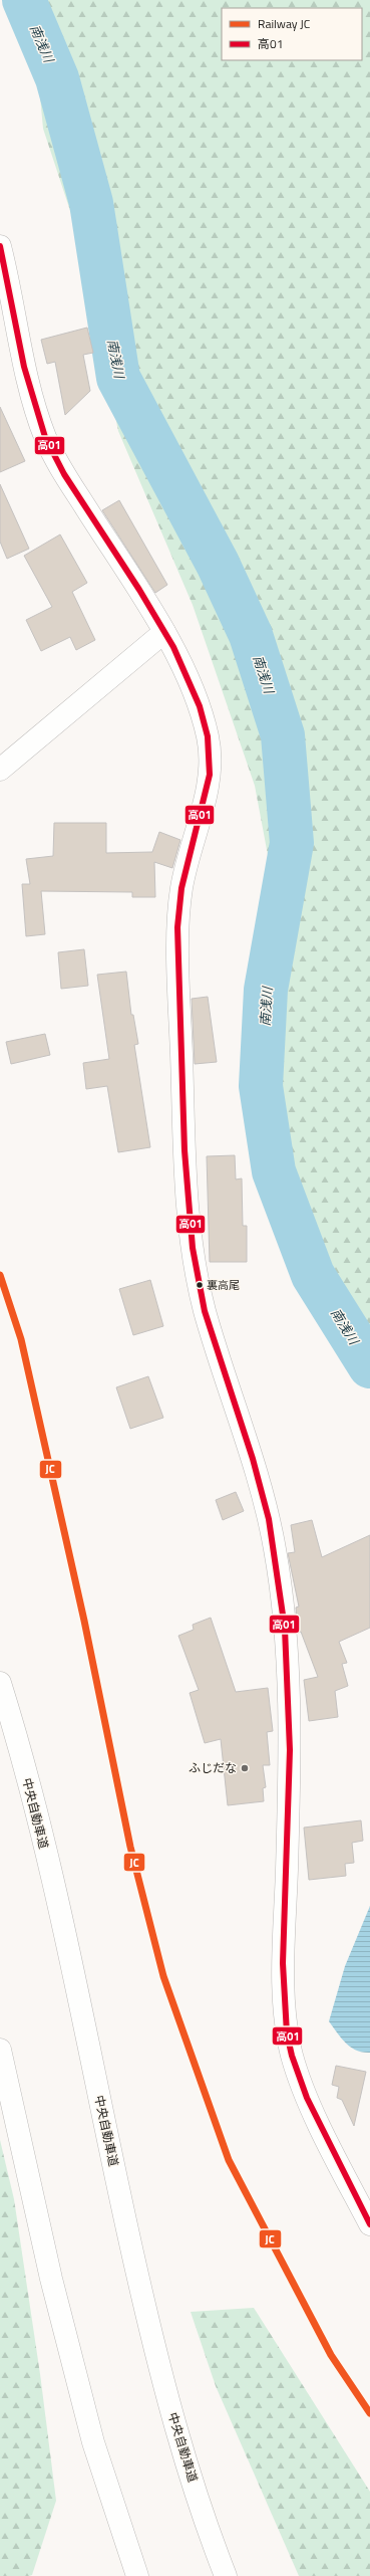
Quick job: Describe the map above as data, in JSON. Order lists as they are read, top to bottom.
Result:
{
  "streets": {
    "main road": ["中央自動車道"]
  },
  "water": ["南浅川"],
  "places": ["裏高尾", "ふじだな"],
  "lines": ["transit line 高01", "rail line JC"],
  "legend": ["Railway JC", "高01"]
}
